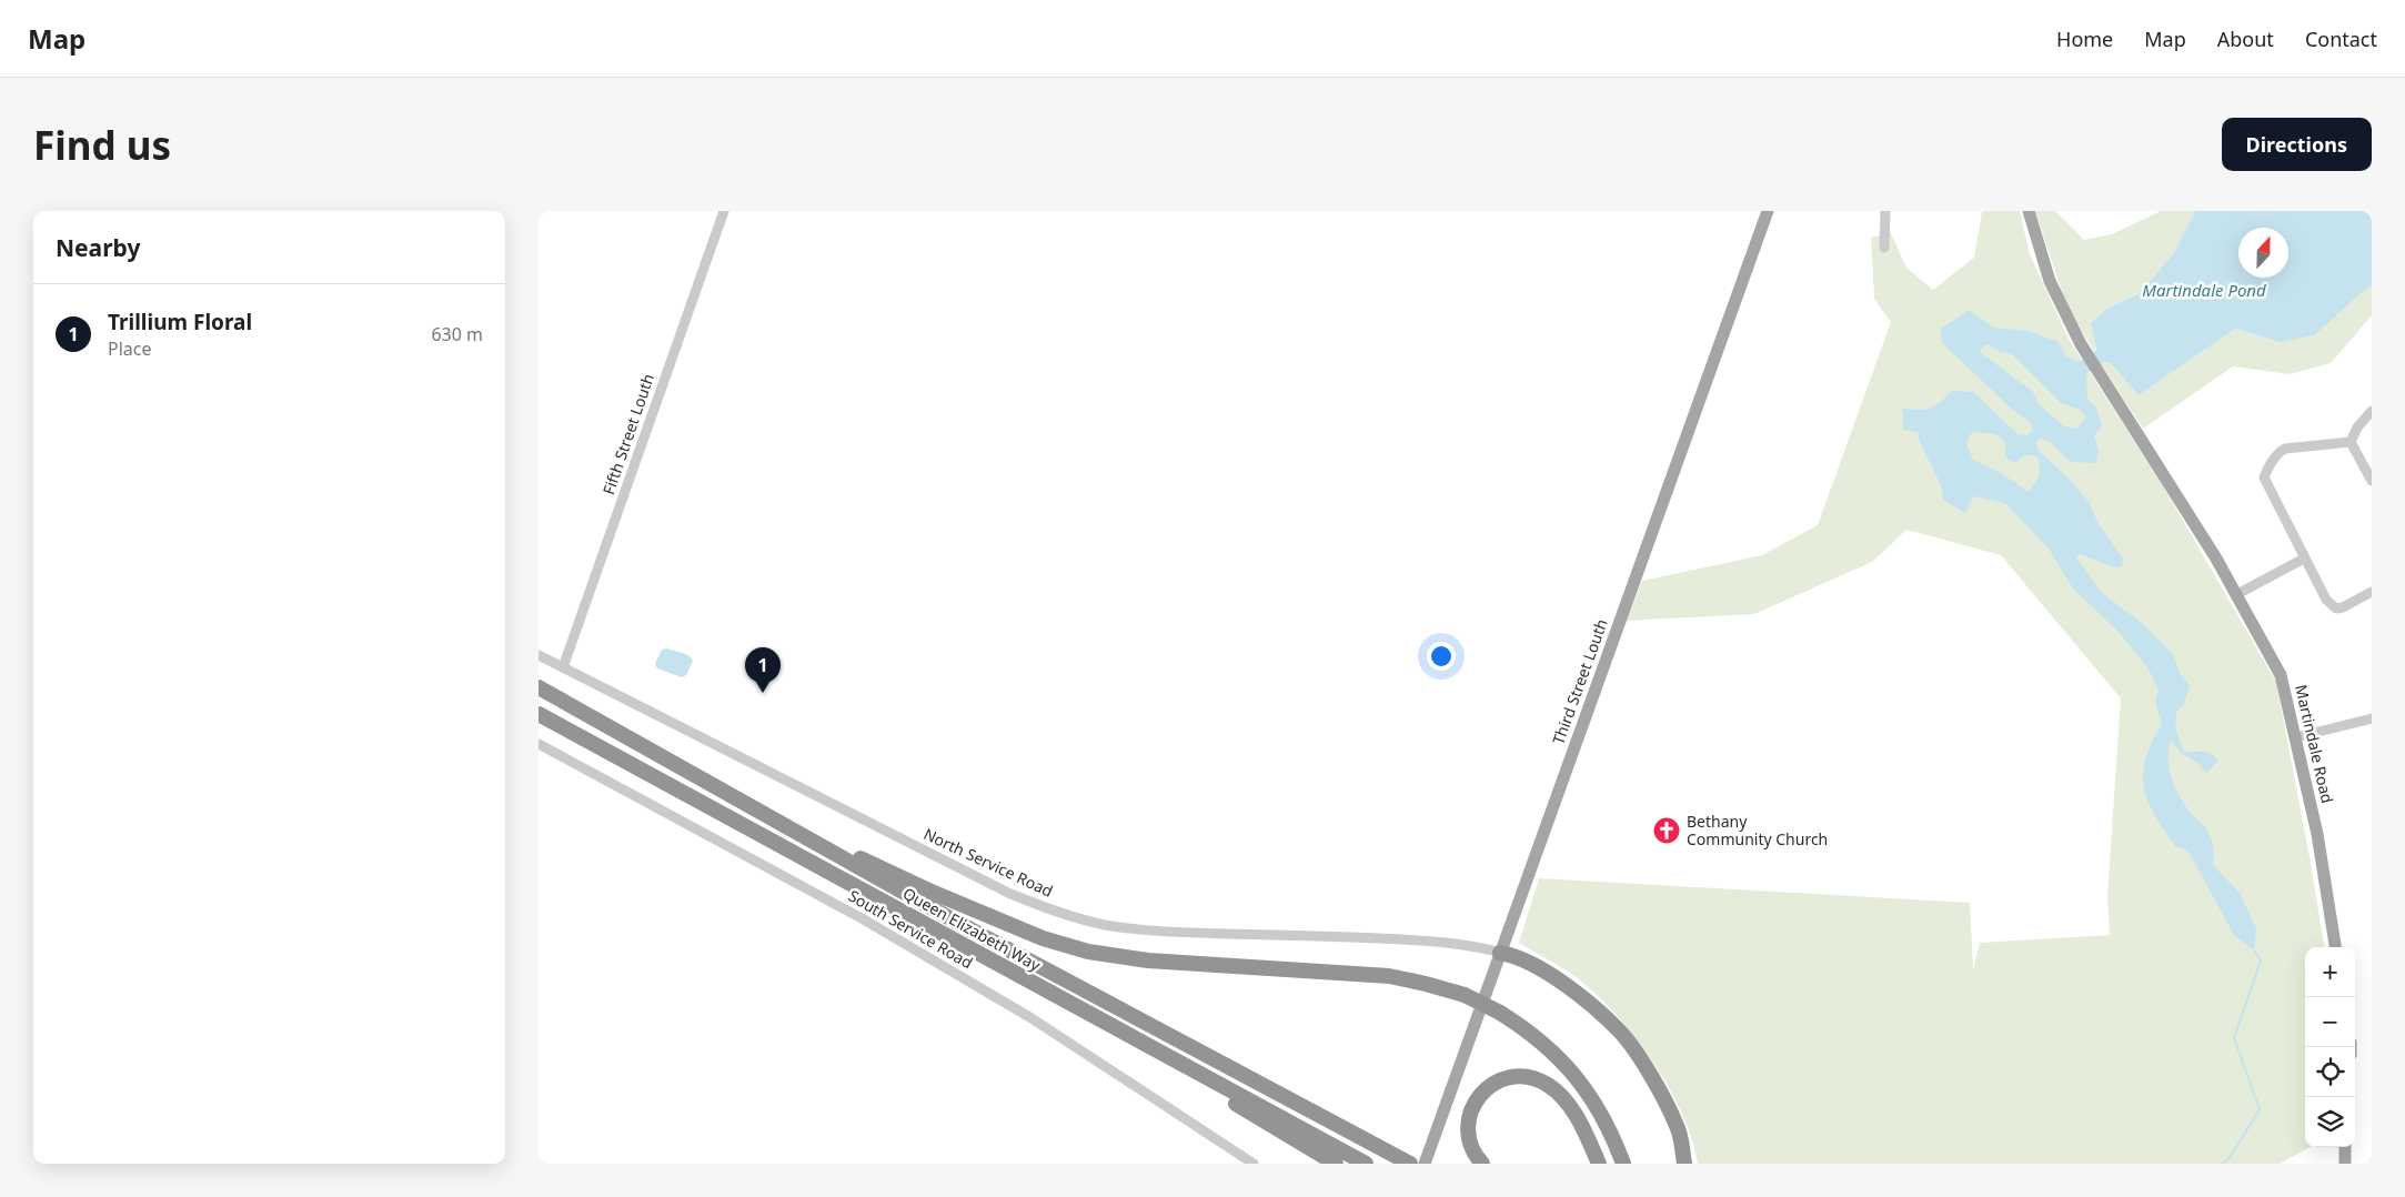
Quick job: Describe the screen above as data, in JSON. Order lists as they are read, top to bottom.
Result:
{
  "streets": {
    "highway": ["Queen Elizabeth Way"],
    "main road": ["Third Street Louth", "Martindale Road"],
    "street": ["Fifth Street Louth", "North Service Road", "South Service Road"]
  },
  "crossings": [
    ["Fifth Street Louth", "North Service Road"],
    ["Third Street Louth", "North Service Road"]
  ],
  "water": ["Martindale Pond"],
  "places": {
    "church": ["Bethany Community Church"]
  },
  "north": "top",
  "page": {
    "header": "Map",
    "nav": [
      "Home",
      "Map",
      "About",
      "Contact"
    ],
    "buttons": "Directions",
    "title": "Find us",
    "heading": "Nearby",
    "list": [
      {
        "mark": "1",
        "name": "Trillium Floral",
        "note": "Place",
        "value": "630 m"
      }
    ],
    "pins": "1",
    "map_buttons": ["+", "−"]
  }
}
